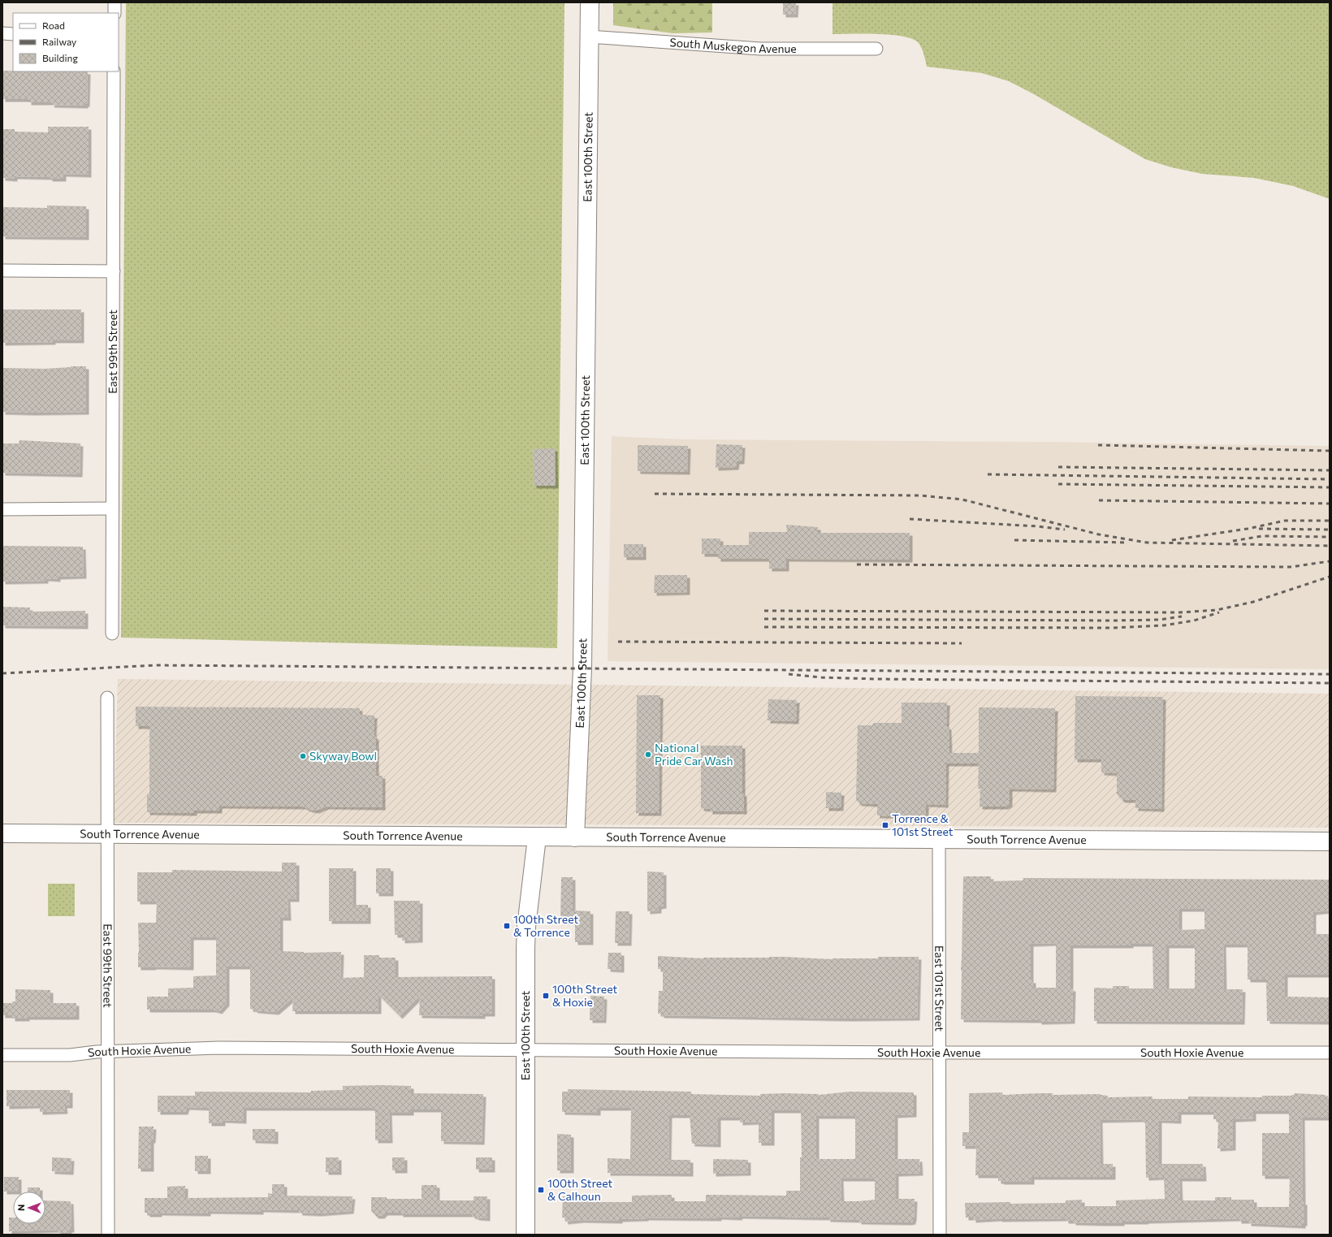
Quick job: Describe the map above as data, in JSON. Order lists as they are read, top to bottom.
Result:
{
  "streets": {
    "main road": ["East 100th Street", "South Torrence Avenue"],
    "street": [
      "South Muskegon Avenue",
      "East 99th Street",
      "East 101st Street",
      "South Hoxie Avenue"
    ]
  },
  "crossings": [
    ["South Muskegon Avenue", "East 100th Street"],
    ["East 100th Street", "South Torrence Avenue"],
    ["East 100th Street", "South Hoxie Avenue"],
    ["East 99th Street", "South Torrence Avenue"],
    ["East 99th Street", "South Hoxie Avenue"],
    ["South Torrence Avenue", "East 101st Street"],
    ["East 101st Street", "South Hoxie Avenue"]
  ],
  "places": {
    "other": ["National Pride Car Wash", "Skyway Bowl"],
    "transit": [
      "Torrence & 101st Street",
      "100th Street & Torrence",
      "100th Street & Hoxie",
      "100th Street & Calhoun"
    ]
  },
  "legend": ["Road", "Railway", "Building"],
  "north": "left"
}
